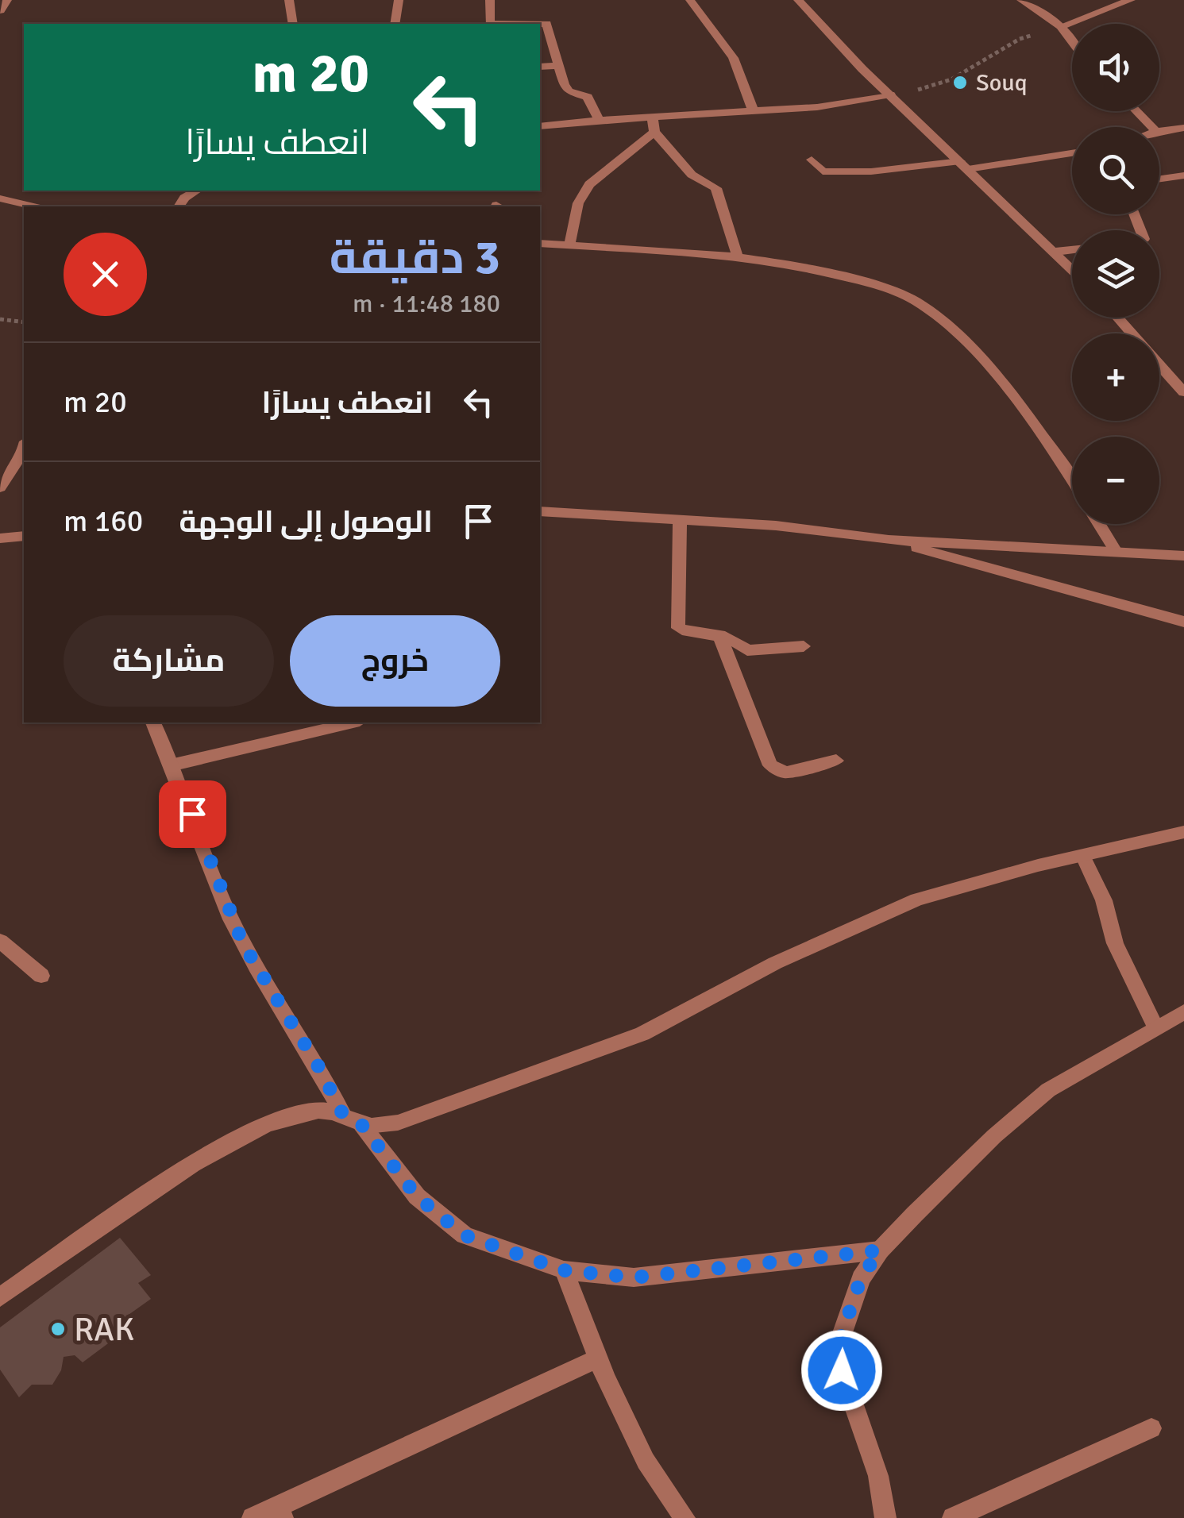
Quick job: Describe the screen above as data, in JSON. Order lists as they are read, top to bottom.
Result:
{
  "places": ["Souq", "RAK"],
  "page": {
    "map_buttons": ["+", "−"],
    "turn": ["20 m", "انعطف يسارًا"],
    "heading": ["3 دقيقة", "180 m · 11:48"],
    "list": [
      {
        "name": "انعطف يسارًا",
        "value": "20 m"
      },
      {
        "name": "الوصول إلى الوجهة",
        "value": "160 m"
      }
    ],
    "buttons": ["خروج", "مشاركة"]
  }
}
